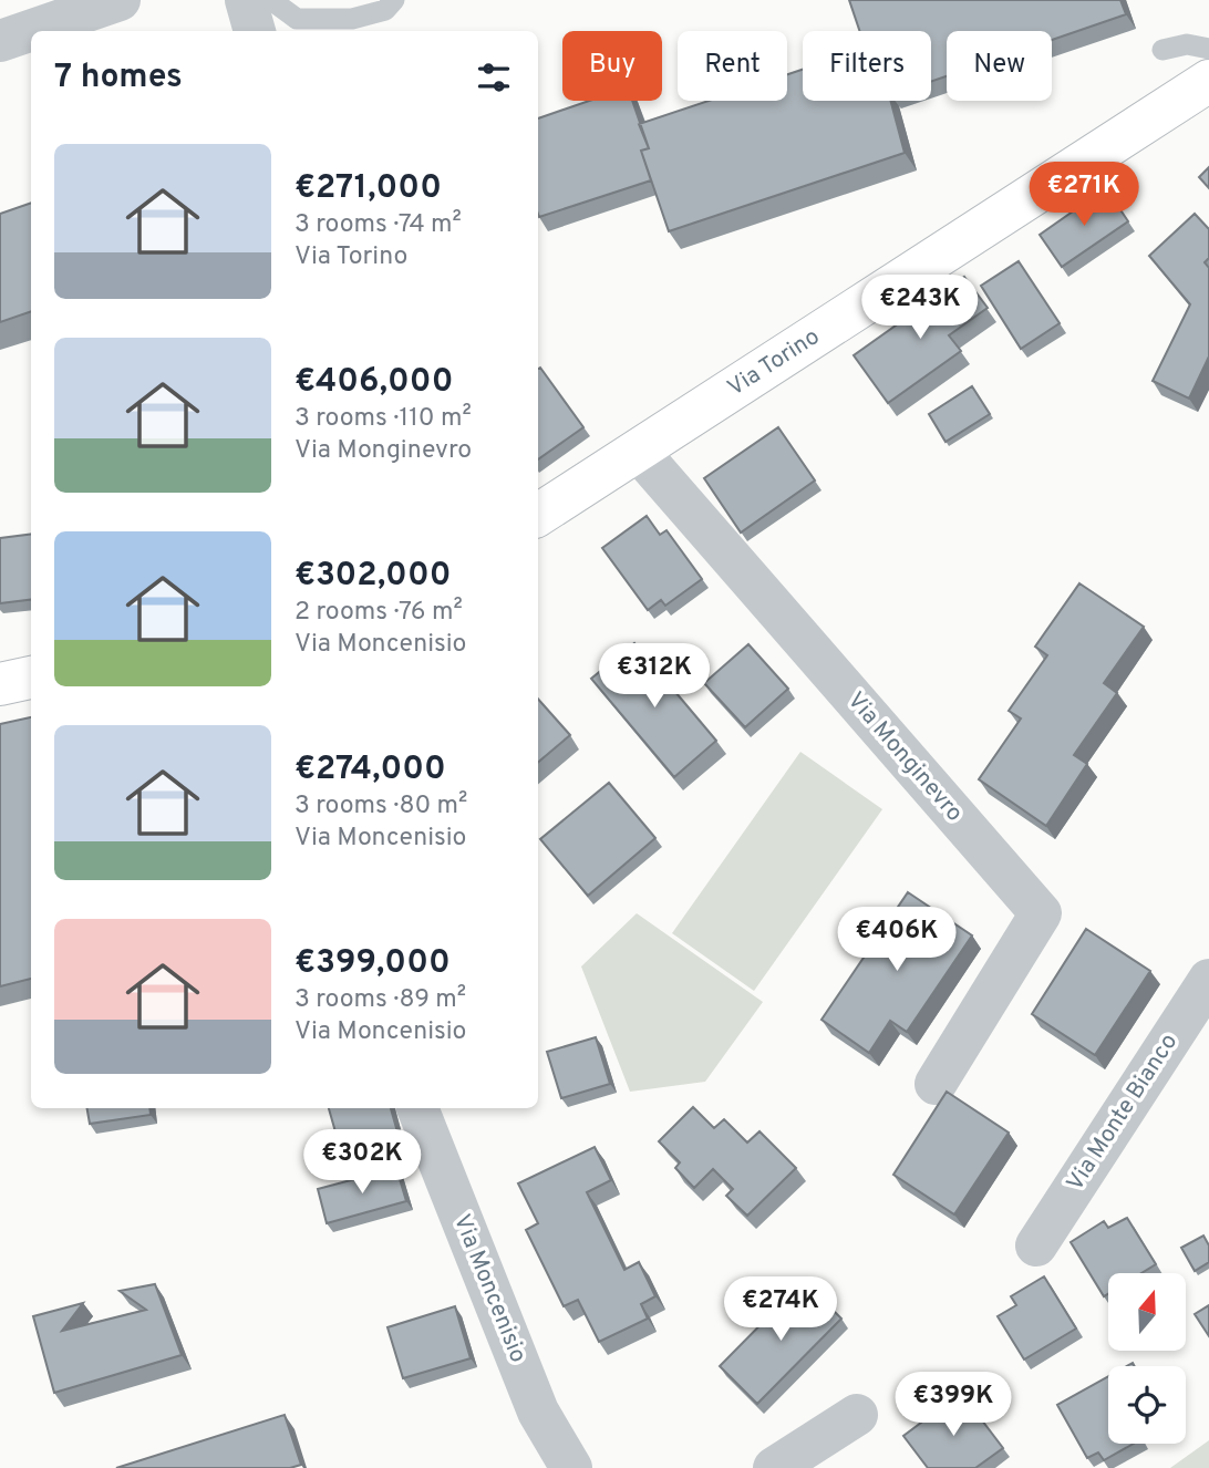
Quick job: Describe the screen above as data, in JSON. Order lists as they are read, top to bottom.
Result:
{
  "streets": {
    "main road": ["Via Torino"],
    "street": ["Via Monginevro", "Via Monte Bianco", "Via Moncenisio"]
  },
  "crossings": [
    ["Via Torino", "Via Monginevro"]
  ],
  "north": "top",
  "page": {
    "chip": [
      "Buy",
      "Rent",
      "Filters",
      "New"
    ],
    "heading": "7 homes",
    "list": [
      {
        "name": "€271,000",
        "note": "3 rooms · 74 m² · Via Torino"
      },
      {
        "name": "€406,000",
        "note": "3 rooms · 110 m² · Via Monginevro"
      },
      {
        "name": "€302,000",
        "note": "2 rooms · 76 m² · Via Moncenisio"
      },
      {
        "name": "€274,000",
        "note": "3 rooms · 80 m² · Via Moncenisio"
      },
      {
        "name": "€399,000",
        "note": "3 rooms · 89 m² · Via Moncenisio"
      }
    ],
    "price": [
      "€271K",
      "€243K",
      "€312K",
      "€406K",
      "€302K",
      "€274K",
      "€399K"
    ]
  }
}
